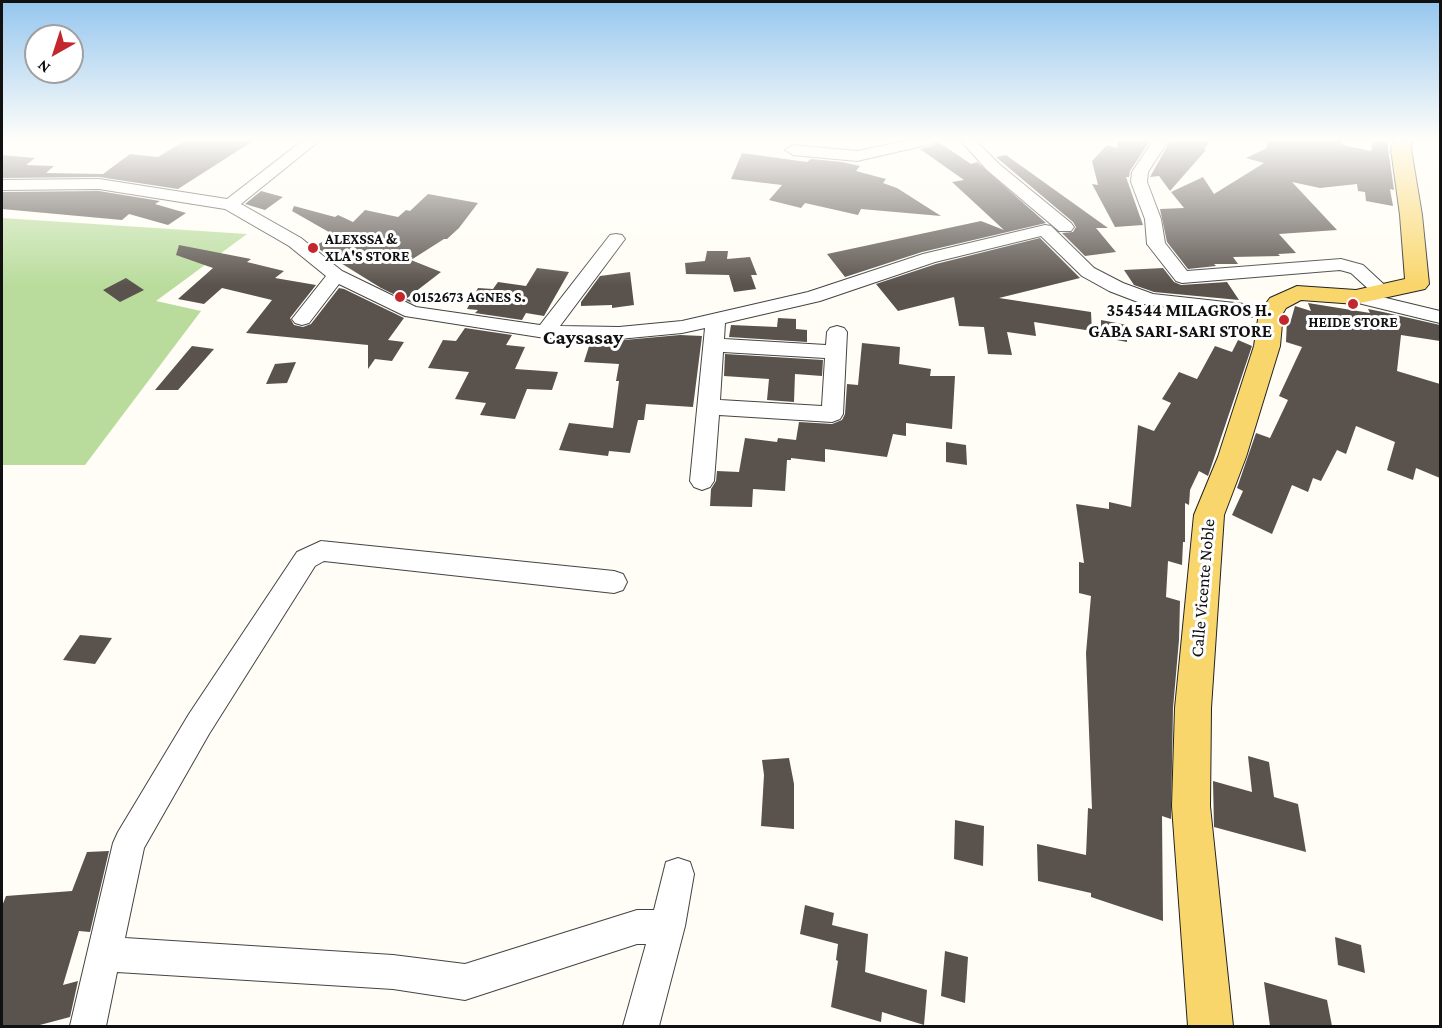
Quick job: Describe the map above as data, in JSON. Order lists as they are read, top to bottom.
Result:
{
  "streets": {
    "main road": ["Calle Vicente Noble"]
  },
  "districts": ["Caysasay"],
  "places": [
    "ALEXSSA & XLA'S STORE",
    "0152673 AGNES S.",
    "HEIDE STORE",
    "354544 MILAGROS H. GABA SARI-SARI STORE"
  ],
  "north": "bottom left"
}
